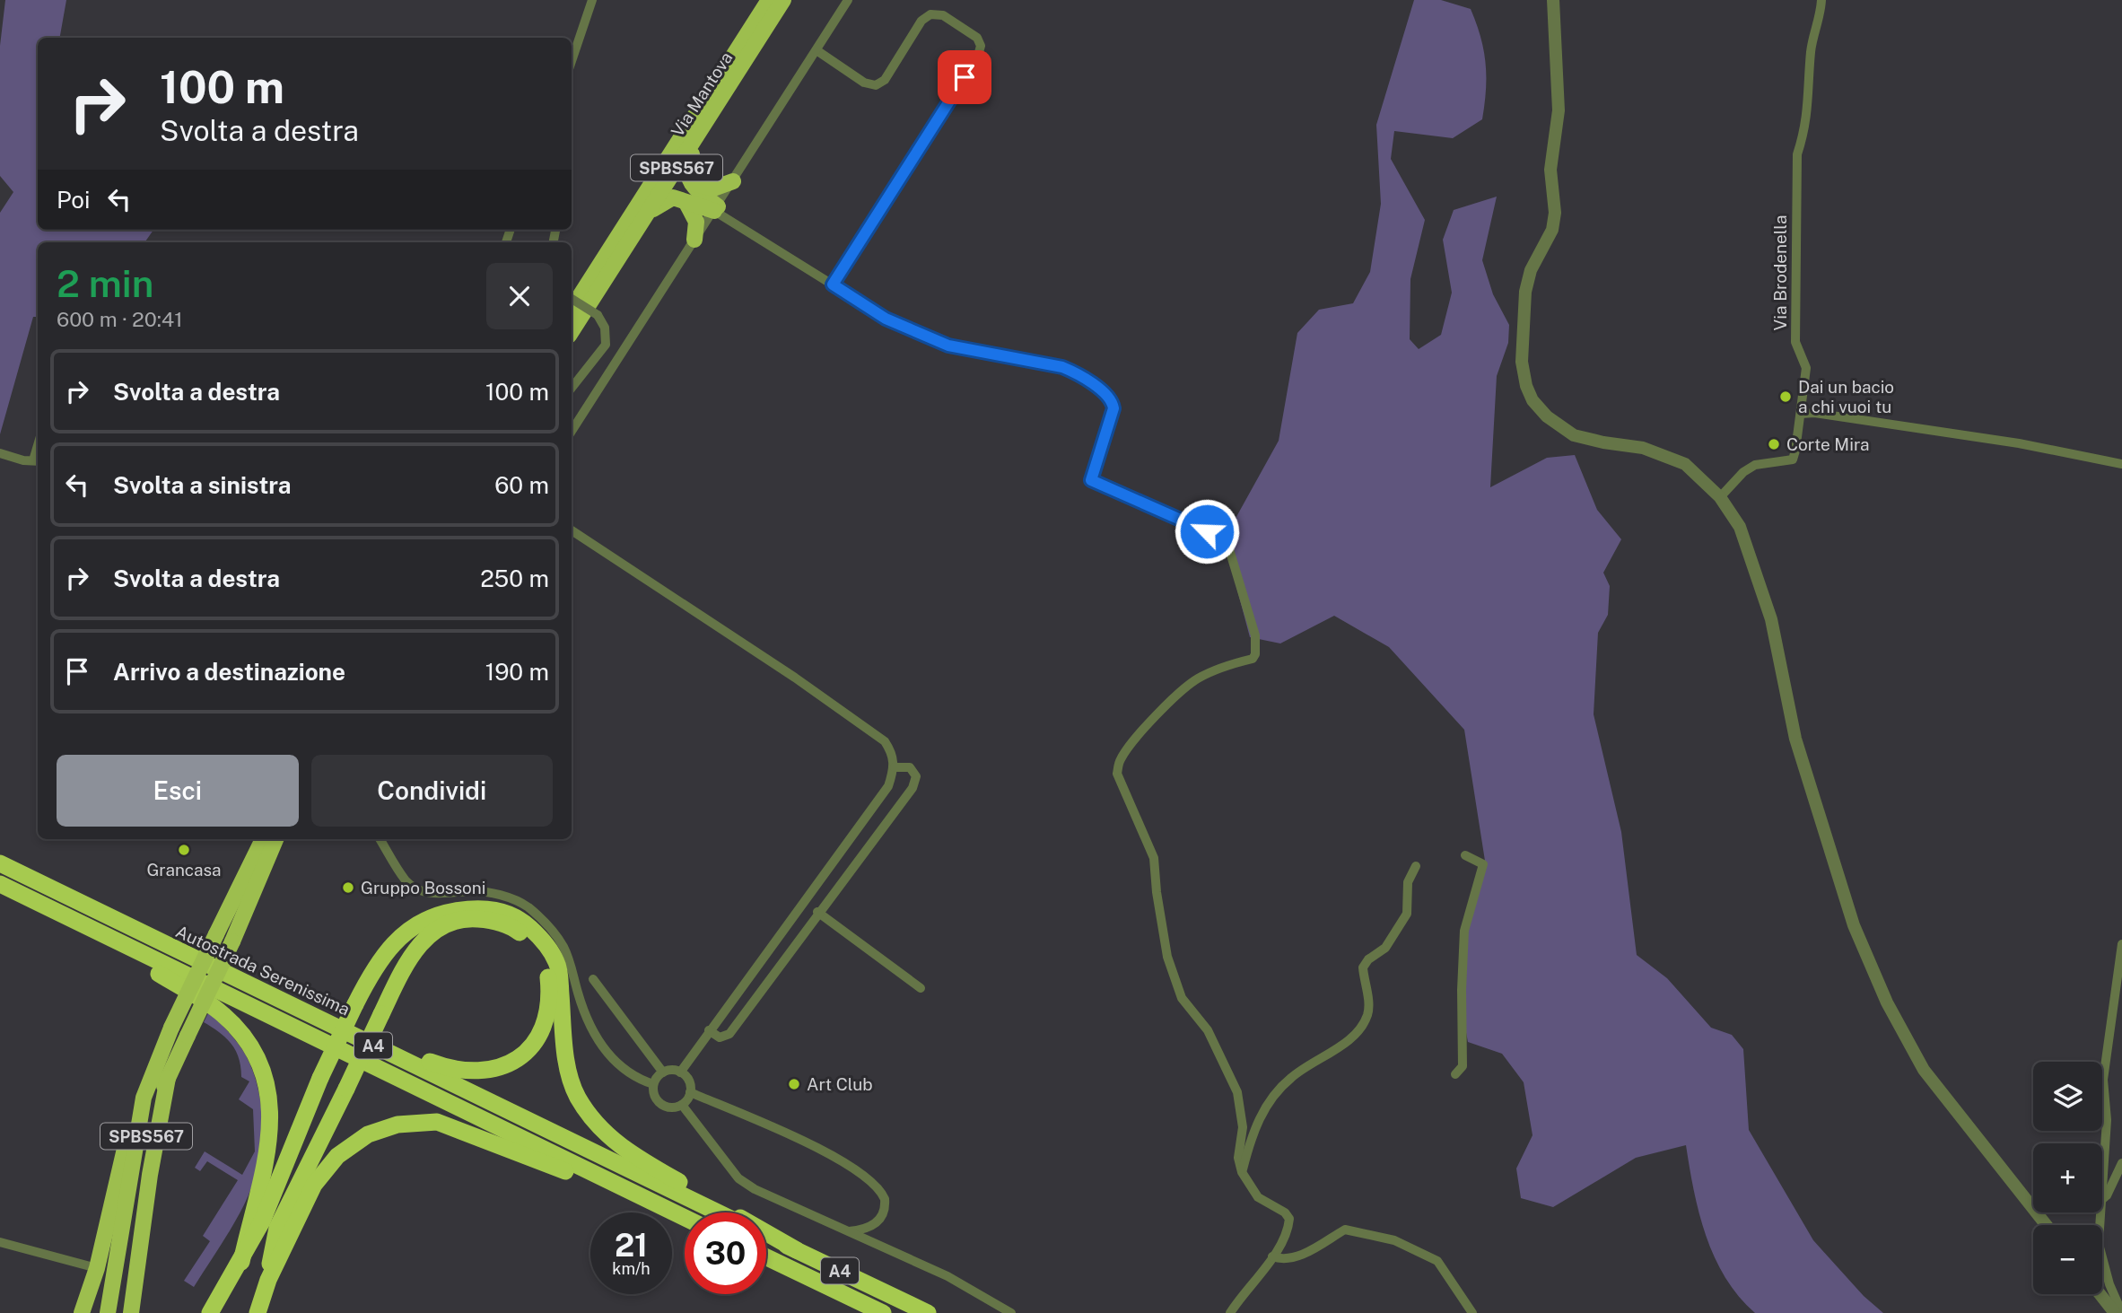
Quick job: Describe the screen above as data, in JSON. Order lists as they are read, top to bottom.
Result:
{
  "streets": {
    "highway": [
      "Via Mantova",
      "SPBS567",
      "Autostrada Serenissima",
      "A4"
    ],
    "street": ["Via Brodenella"]
  },
  "places": [
    "Dai un bacio a chi vuoi tu",
    "Corte Mira",
    "Grancasa",
    "Gruppo Bossoni",
    "Art Club"
  ],
  "page": {
    "turn": ["100 m", "Svolta a destra"],
    "then": "Poi",
    "heading": ["2 min", "600 m · 20:41"],
    "list": [
      {
        "name": "Svolta a destra",
        "value": "100 m"
      },
      {
        "name": "Svolta a sinistra",
        "value": "60 m"
      },
      {
        "name": "Svolta a destra",
        "value": "250 m"
      },
      {
        "name": "Arrivo a destinazione",
        "value": "190 m"
      }
    ],
    "buttons": ["Esci", "Condividi"],
    "map_buttons": ["+", "−"],
    "speed": "21 km/h",
    "limit": "30"
  }
}
